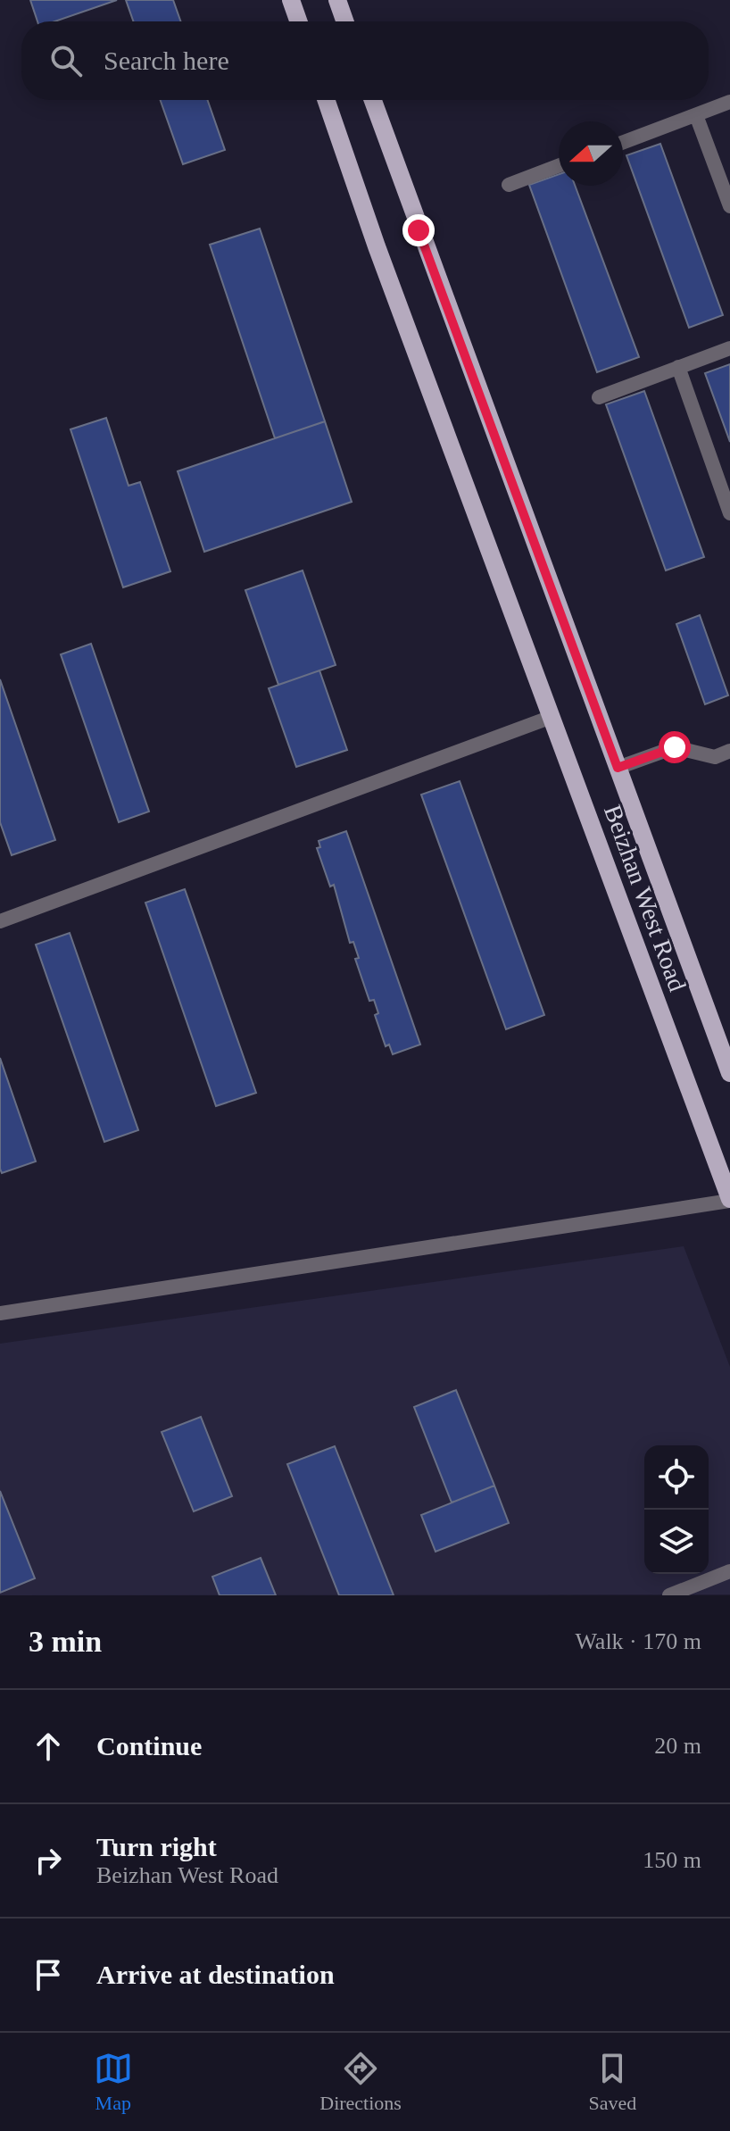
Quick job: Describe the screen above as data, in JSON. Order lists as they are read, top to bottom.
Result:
{
  "streets": {
    "main road": ["Beizhan West Road"]
  },
  "north": "left",
  "page": {
    "search": "Search here",
    "heading": ["3 min", "Walk · 170 m"],
    "list": [
      ["Continue", "20 m"],
      ["Turn right", "Beizhan West Road", "150 m"],
      "Arrive at destination"
    ],
    "nav": ["Map", "Directions", "Saved"]
  }
}
